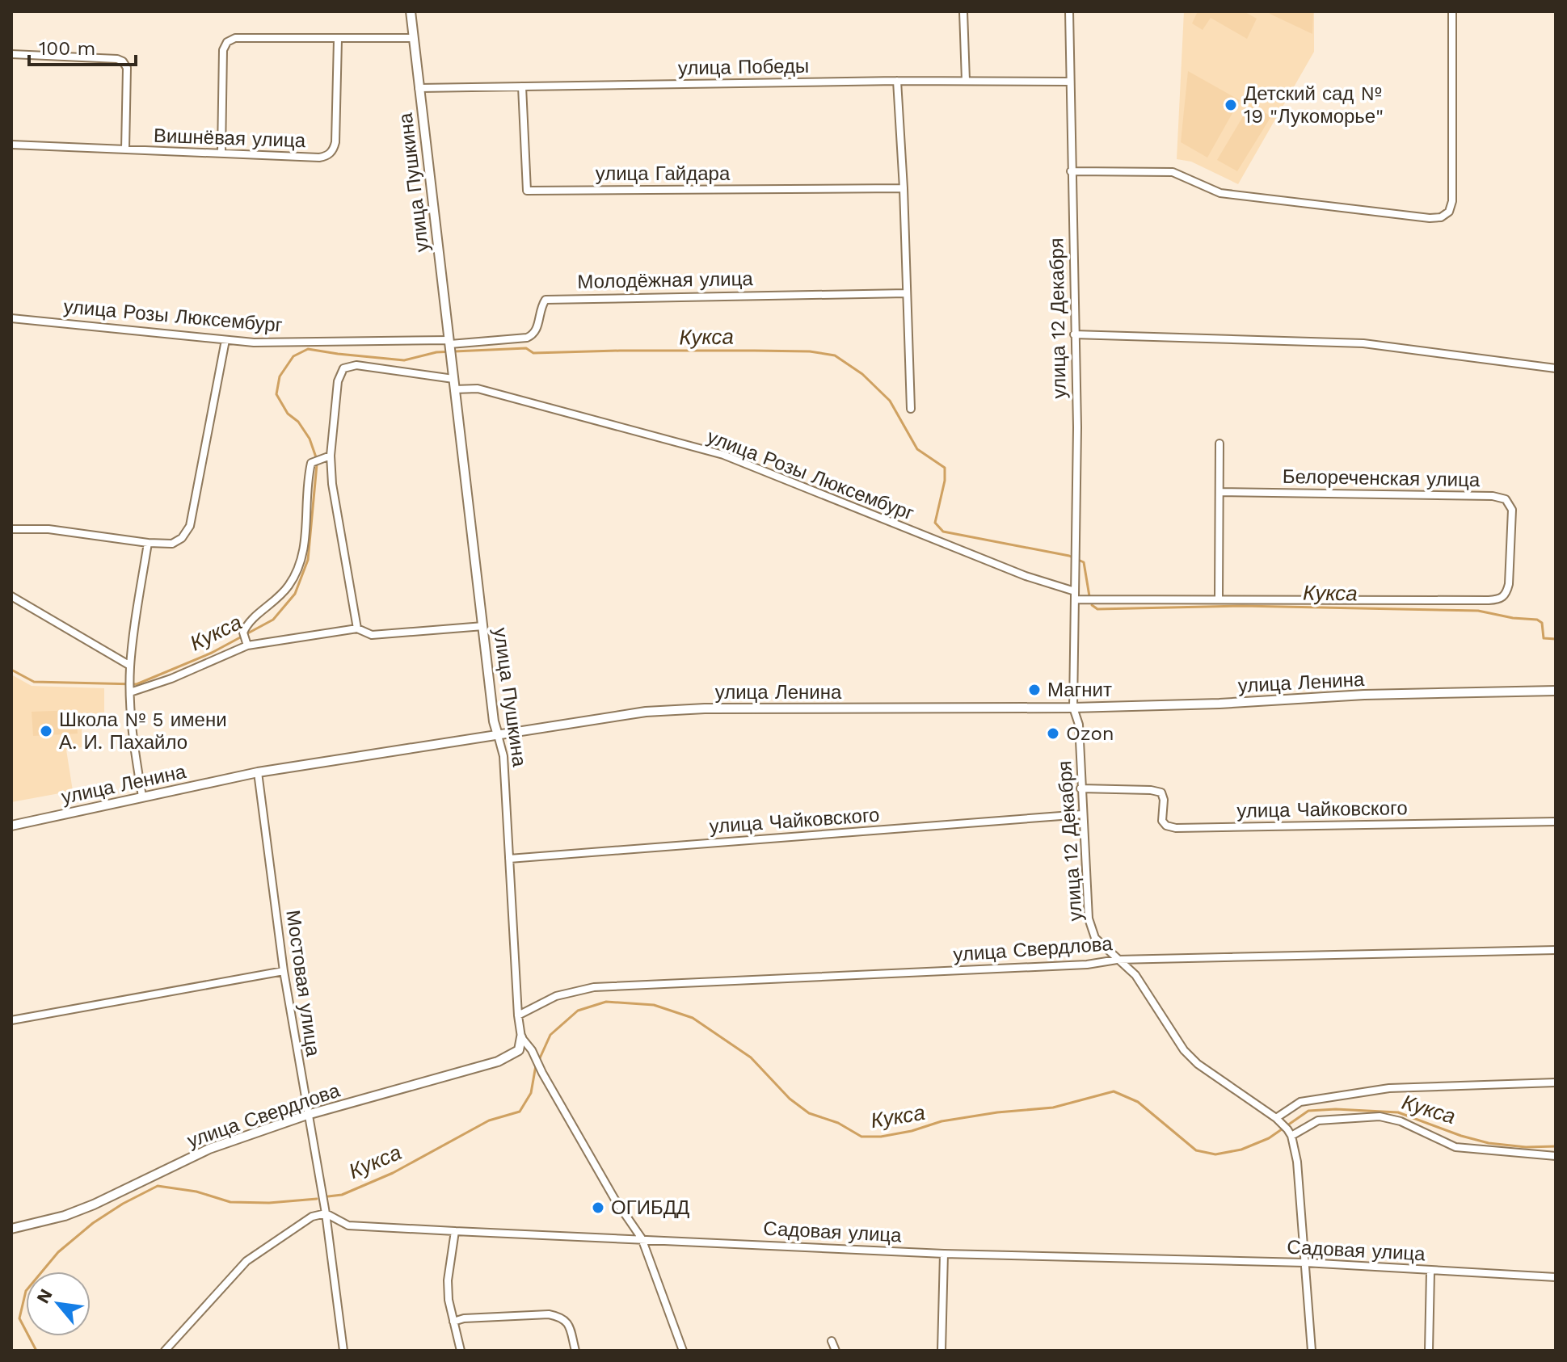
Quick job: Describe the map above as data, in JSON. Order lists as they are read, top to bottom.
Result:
{
  "streets": {
    "street": [
      "улица Победы",
      "Вишнёвая улица",
      "улица Гайдара",
      "улица Пушкина",
      "Молодёжная улица",
      "улица Розы Люксембург",
      "улица 12 Декабря",
      "Белореченская улица",
      "улица Ленина",
      "улица Чайковского",
      "улица Свердлова",
      "Мостовая улица",
      "Садовая улица"
    ]
  },
  "crossings": [
    ["улица Победы", "улица Гайдара"],
    ["улица Победы", "улица Пушкина"],
    ["улица Победы", "улица 12 Декабря"],
    ["улица Пушкина", "Молодёжная улица"],
    ["улица Пушкина", "улица Розы Люксембург"],
    ["улица Пушкина", "улица Ленина"],
    ["улица Пушкина", "улица Чайковского"],
    ["улица Пушкина", "улица Свердлова"],
    ["Молодёжная улица", "улица Розы Люксембург"],
    ["улица Розы Люксембург", "улица 12 Декабря"],
    ["улица Розы Люксембург", "Белореченская улица"],
    ["улица 12 Декабря", "Белореченская улица"],
    ["улица 12 Декабря", "улица Ленина"],
    ["улица 12 Декабря", "улица Чайковского"],
    ["улица 12 Декабря", "улица Свердлова"],
    ["улица Ленина", "Мостовая улица"],
    ["улица Свердлова", "Мостовая улица"],
    ["Мостовая улица", "Садовая улица"]
  ],
  "water": ["Кукса"],
  "places": [
    "Детский сад № 19 \"Лукоморье\"",
    "Магнит",
    "Школа № 5 имени А. И. Пахайло",
    "Ozon",
    "ОГИБДД"
  ],
  "scale_bar": "100 m",
  "north": "top left"
}
